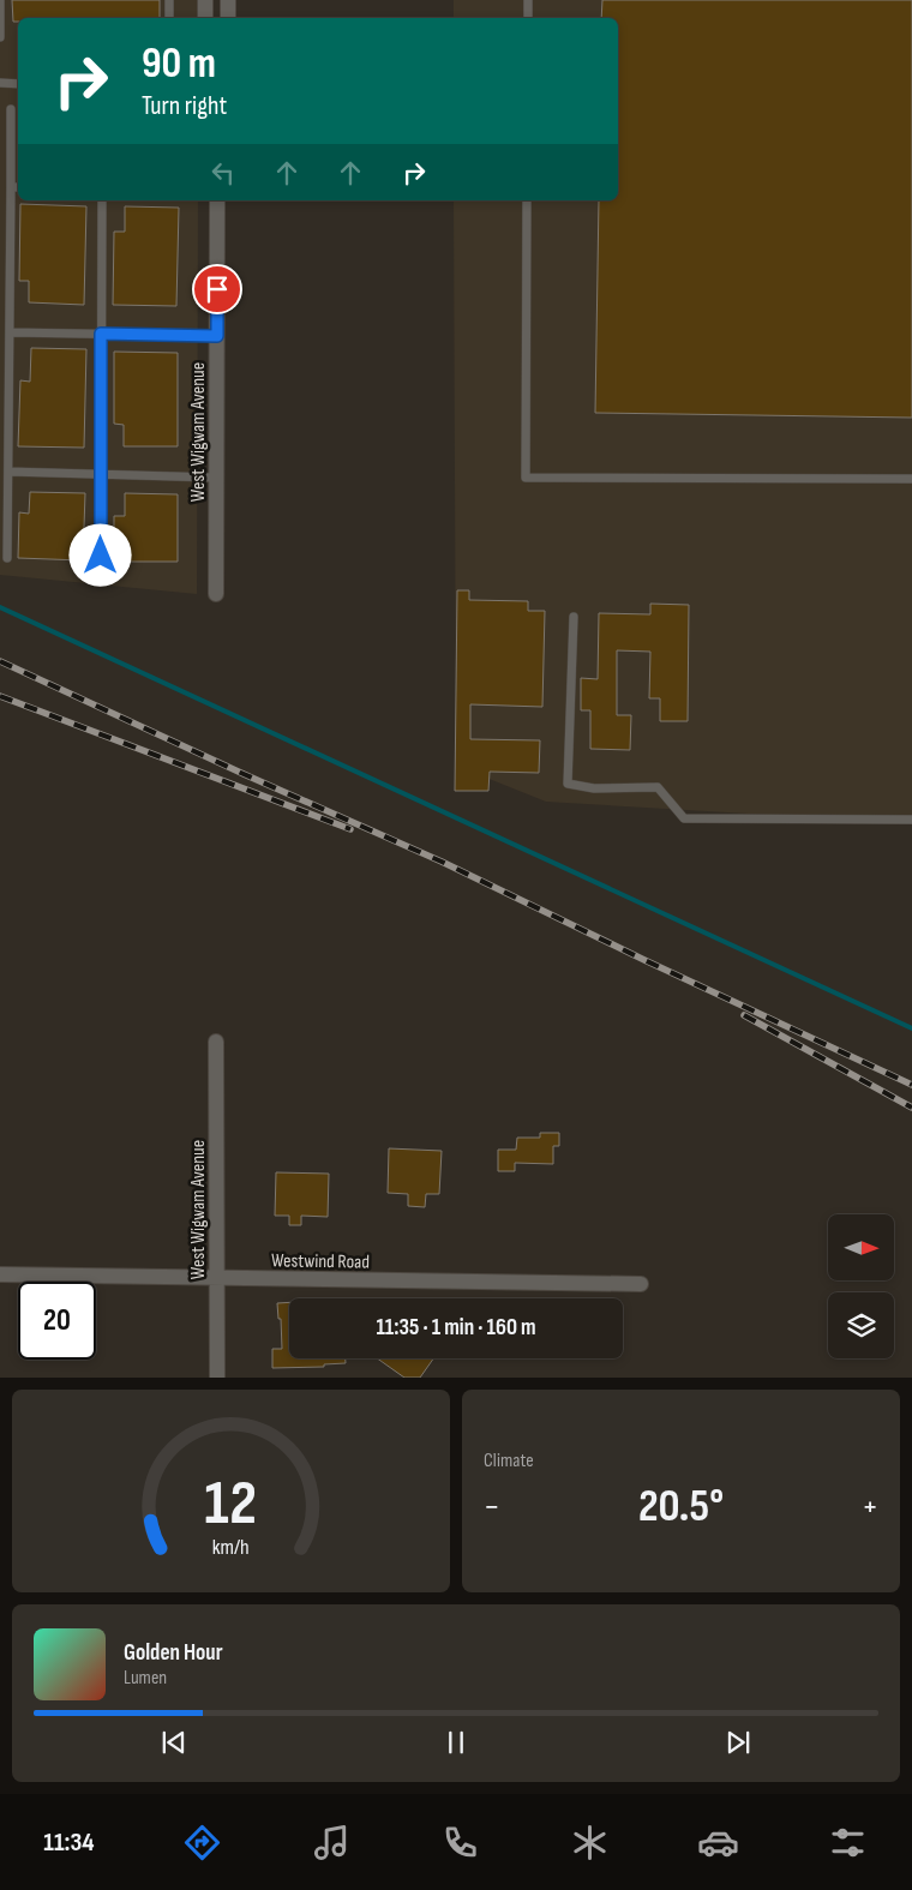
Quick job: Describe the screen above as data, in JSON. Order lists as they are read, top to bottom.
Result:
{
  "streets": {
    "street": ["West Wigwam Avenue", "Westwind Road"]
  },
  "crossings": [
    ["West Wigwam Avenue", "Westwind Road"]
  ],
  "north": "right",
  "page": {
    "turn": ["90 m", "Turn right"],
    "limit": "20",
    "trip": "11:35 · 1 min · 160 m",
    "tile": "Climate",
    "heat": ["−", "20.5°", "+"],
    "song": ["Golden Hour", "Lumen"],
    "tabs": "11:34",
    "gauge": ["12", "km/h"]
  }
}
